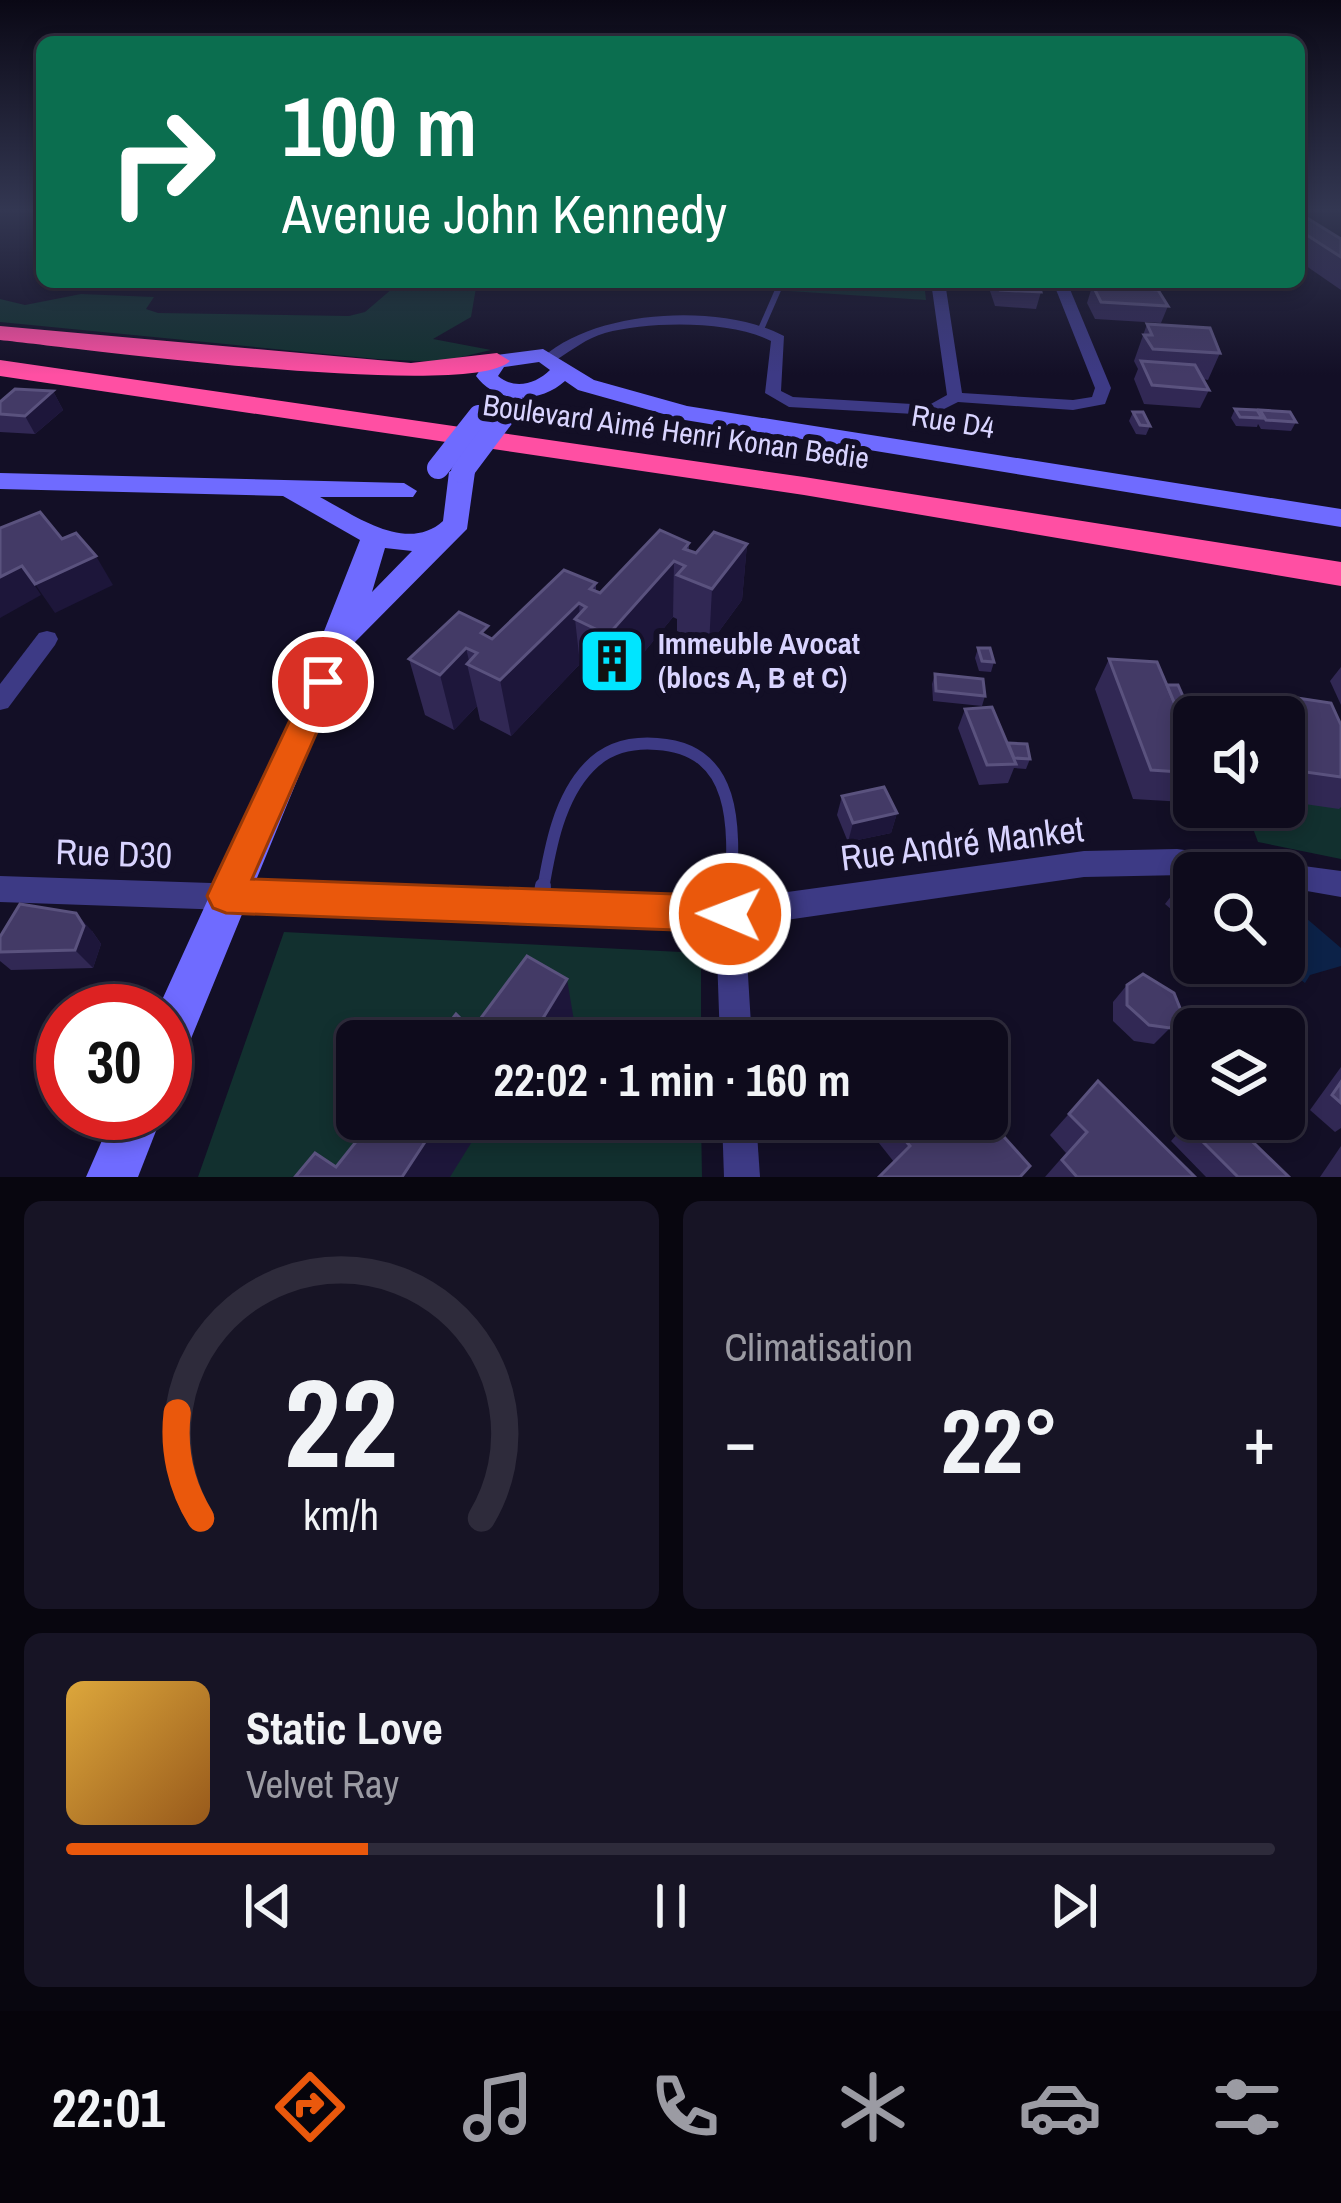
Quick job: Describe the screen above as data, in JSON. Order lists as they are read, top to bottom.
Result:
{
  "streets": {
    "highway": ["Boulevard Aimé Henri Konan Bedie"],
    "main road": ["Rue D4"],
    "street": ["Rue André Manket", "Rue D30"]
  },
  "crossings": [
    ["Rue André Manket", "Rue D30"]
  ],
  "places": {
    "building": ["Immeuble Avocat (blocs A, B et C)"]
  },
  "page": {
    "turn": ["100 m", "Avenue John Kennedy"],
    "limit": "30",
    "trip": "22:02 · 1 min · 160 m",
    "tile": "Climatisation",
    "heat": ["−", "22°", "+"],
    "song": ["Static Love", "Velvet Ray"],
    "tabs": "22:01",
    "gauge": ["22", "km/h"]
  }
}
